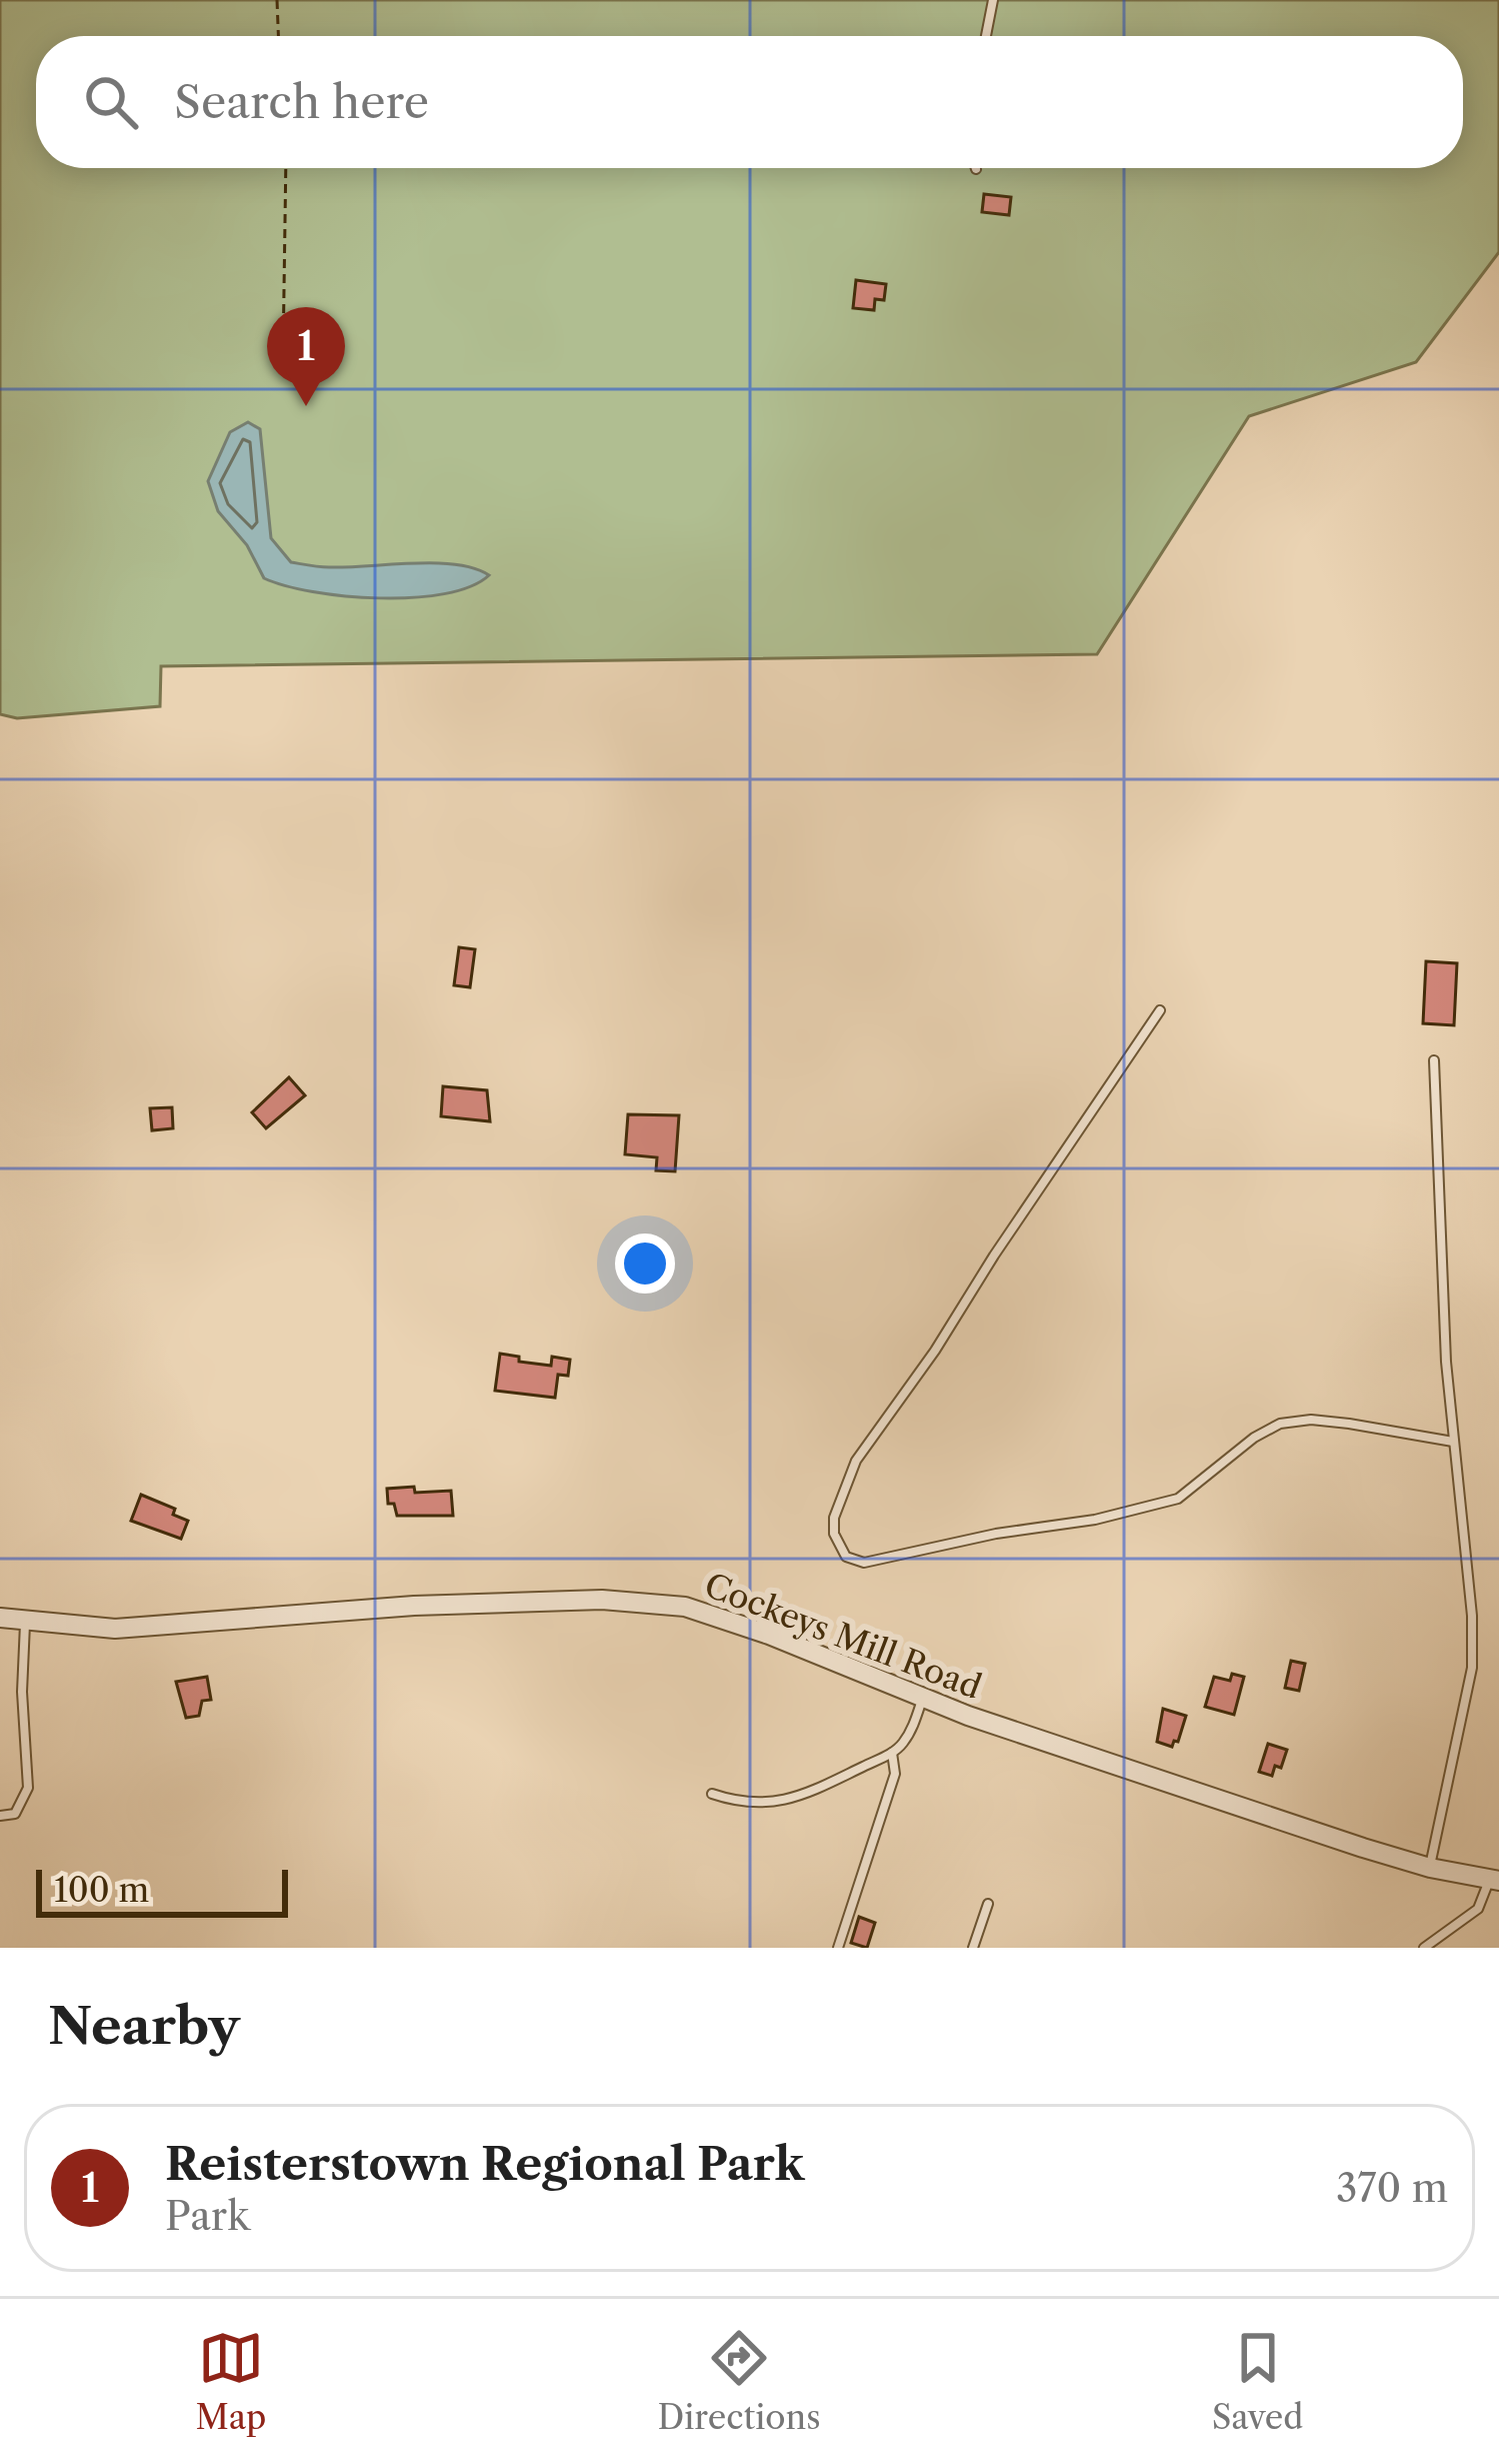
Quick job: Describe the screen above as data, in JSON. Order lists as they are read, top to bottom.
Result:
{
  "streets": {
    "street": ["Cockeys Mill Road"]
  },
  "scale_bar": "100 m",
  "page": {
    "search": "Search here",
    "pins": "1",
    "scale": "100 m",
    "heading": "Nearby",
    "list": [
      {
        "mark": "1",
        "name": "Reisterstown Regional Park",
        "note": "Park",
        "value": "370 m"
      }
    ],
    "nav": ["Map", "Directions", "Saved"]
  }
}
